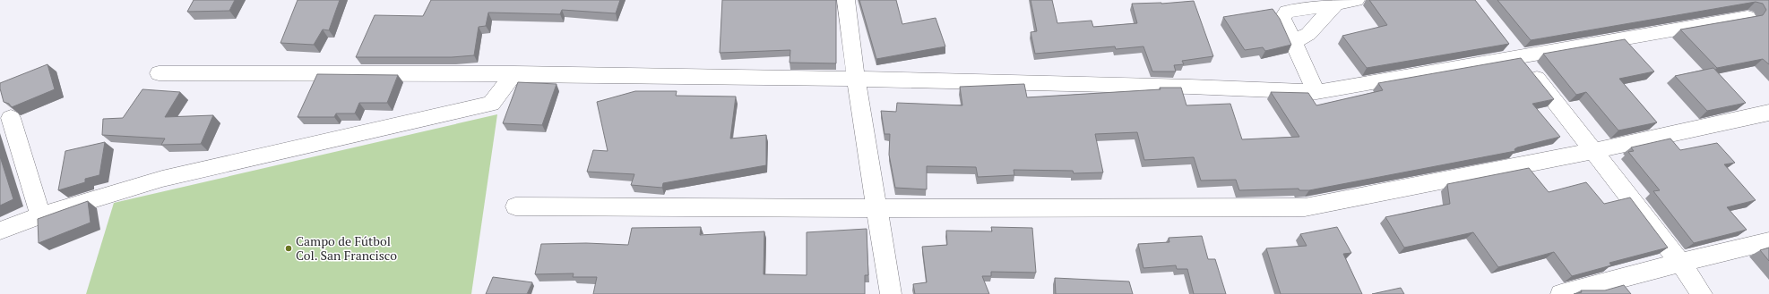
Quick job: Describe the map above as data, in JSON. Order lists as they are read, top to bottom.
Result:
{
  "places": ["Campo de Fútbol Col. San Francisco"]
}
